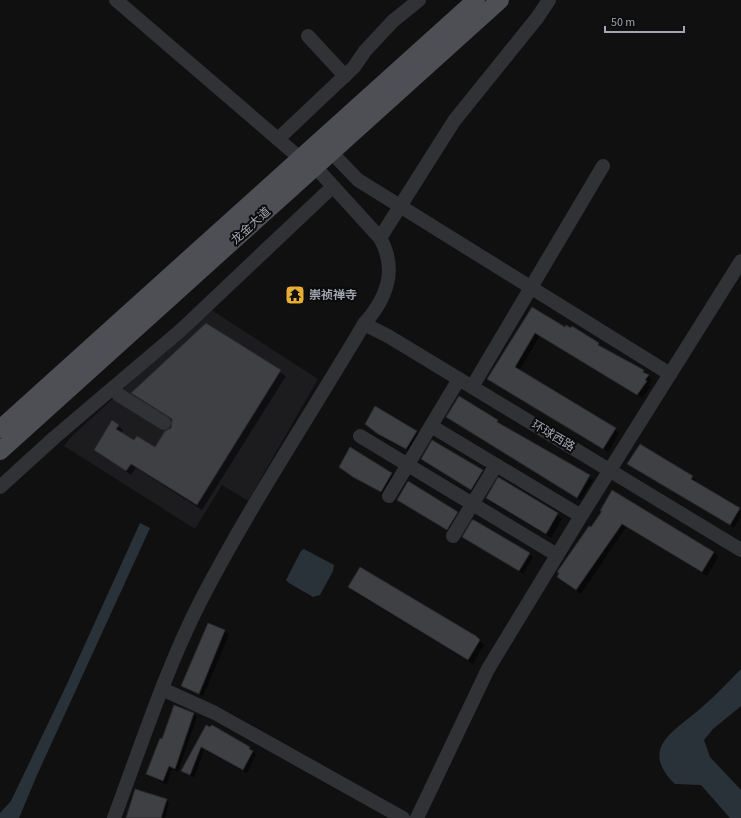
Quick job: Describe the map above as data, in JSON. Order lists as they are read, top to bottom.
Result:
{
  "streets": {
    "main road": ["龙金大道"],
    "street": ["环球西路"]
  },
  "places": {
    "temple": ["崇祯禅寺"]
  },
  "scale_bar": "50 m"
}
